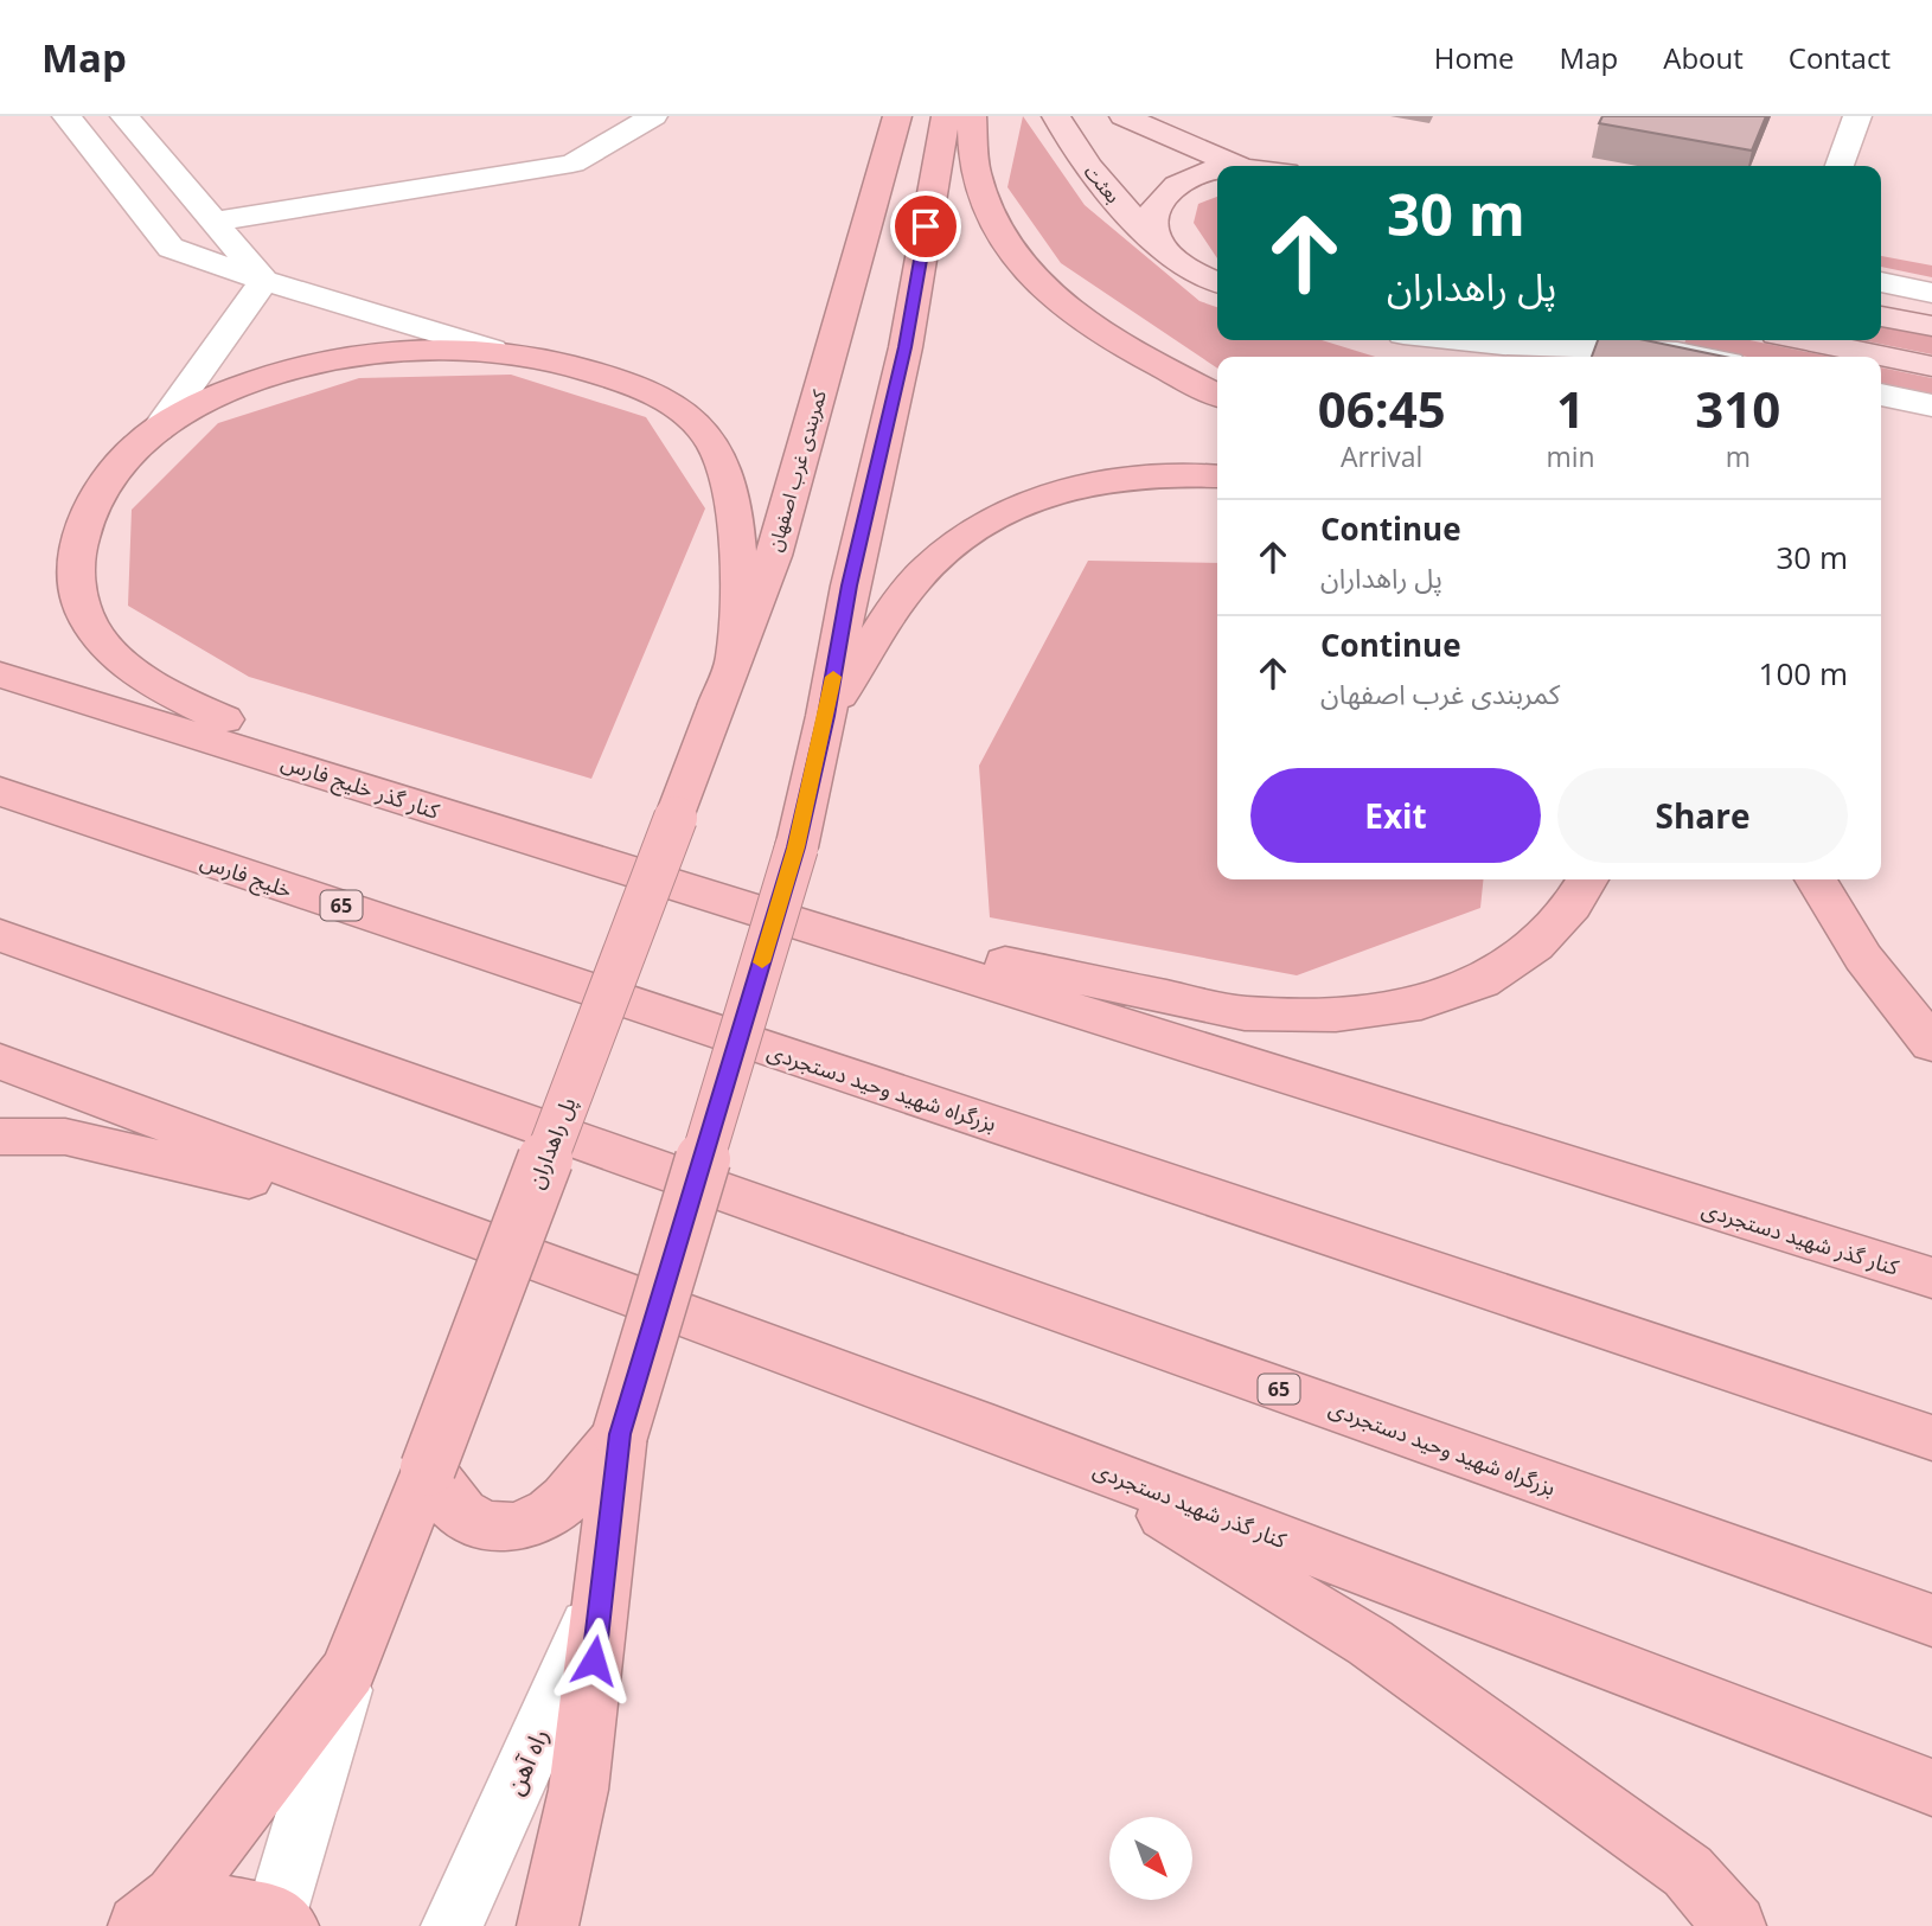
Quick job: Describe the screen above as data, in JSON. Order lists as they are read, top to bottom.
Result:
{
  "streets": {
    "highway": [
      "کمربندی غرب اصفهان",
      "کنار گذر خلیج فارس",
      "خلیج فارس",
      "65",
      "بزرگراه شهید وحید دستجردی",
      "پل راهداران",
      "کنار گذر شهید دستجردی"
    ],
    "main road": ["بعثت"],
    "street": ["راه آهن"]
  },
  "crossings": [
    ["کمربندی غرب اصفهان", "پل راهداران"],
    ["کنار گذر خلیج فارس", "کنار گذر شهید دستجردی"],
    ["خلیج فارس", "بزرگراه شهید وحید دستجردی"]
  ],
  "north": "bottom right",
  "page": {
    "header": "Map",
    "nav": [
      "Home",
      "Map",
      "About",
      "Contact"
    ],
    "turn": ["30 m", "پل راهداران"],
    "eta": [
      "06:45",
      "Arrival",
      "1",
      "min",
      "310",
      "m"
    ],
    "list": [
      {
        "name": "Continue",
        "note": "پل راهداران",
        "value": "30 m"
      },
      {
        "name": "Continue",
        "note": "کمربندی غرب اصفهان",
        "value": "100 m"
      }
    ],
    "buttons": ["Exit", "Share"]
  }
}
